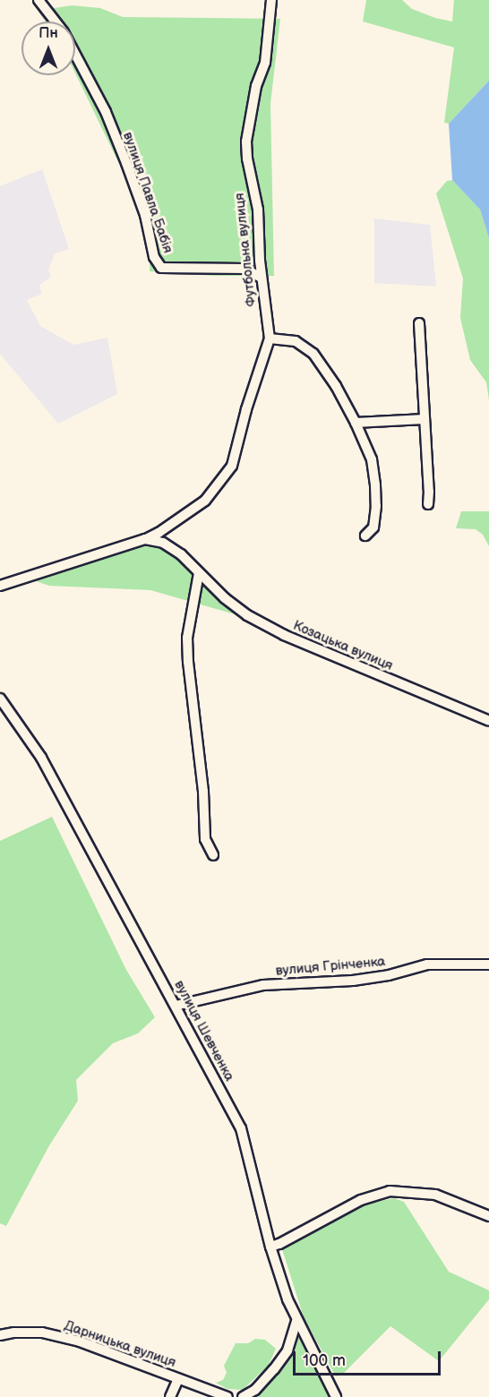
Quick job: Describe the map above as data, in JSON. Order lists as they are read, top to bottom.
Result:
{
  "streets": {
    "street": [
      "вулиця Павла Бабія",
      "Футбольна вулиця",
      "Козацька вулиця",
      "вулиця Грінченка",
      "вулиця Шевченка",
      "Дарницька вулиця"
    ]
  },
  "crossings": [
    ["вулиця Павла Бабія", "Футбольна вулиця"],
    ["вулиця Грінченка", "вулиця Шевченка"]
  ],
  "scale_bar": "100 m",
  "north": "top"
}
